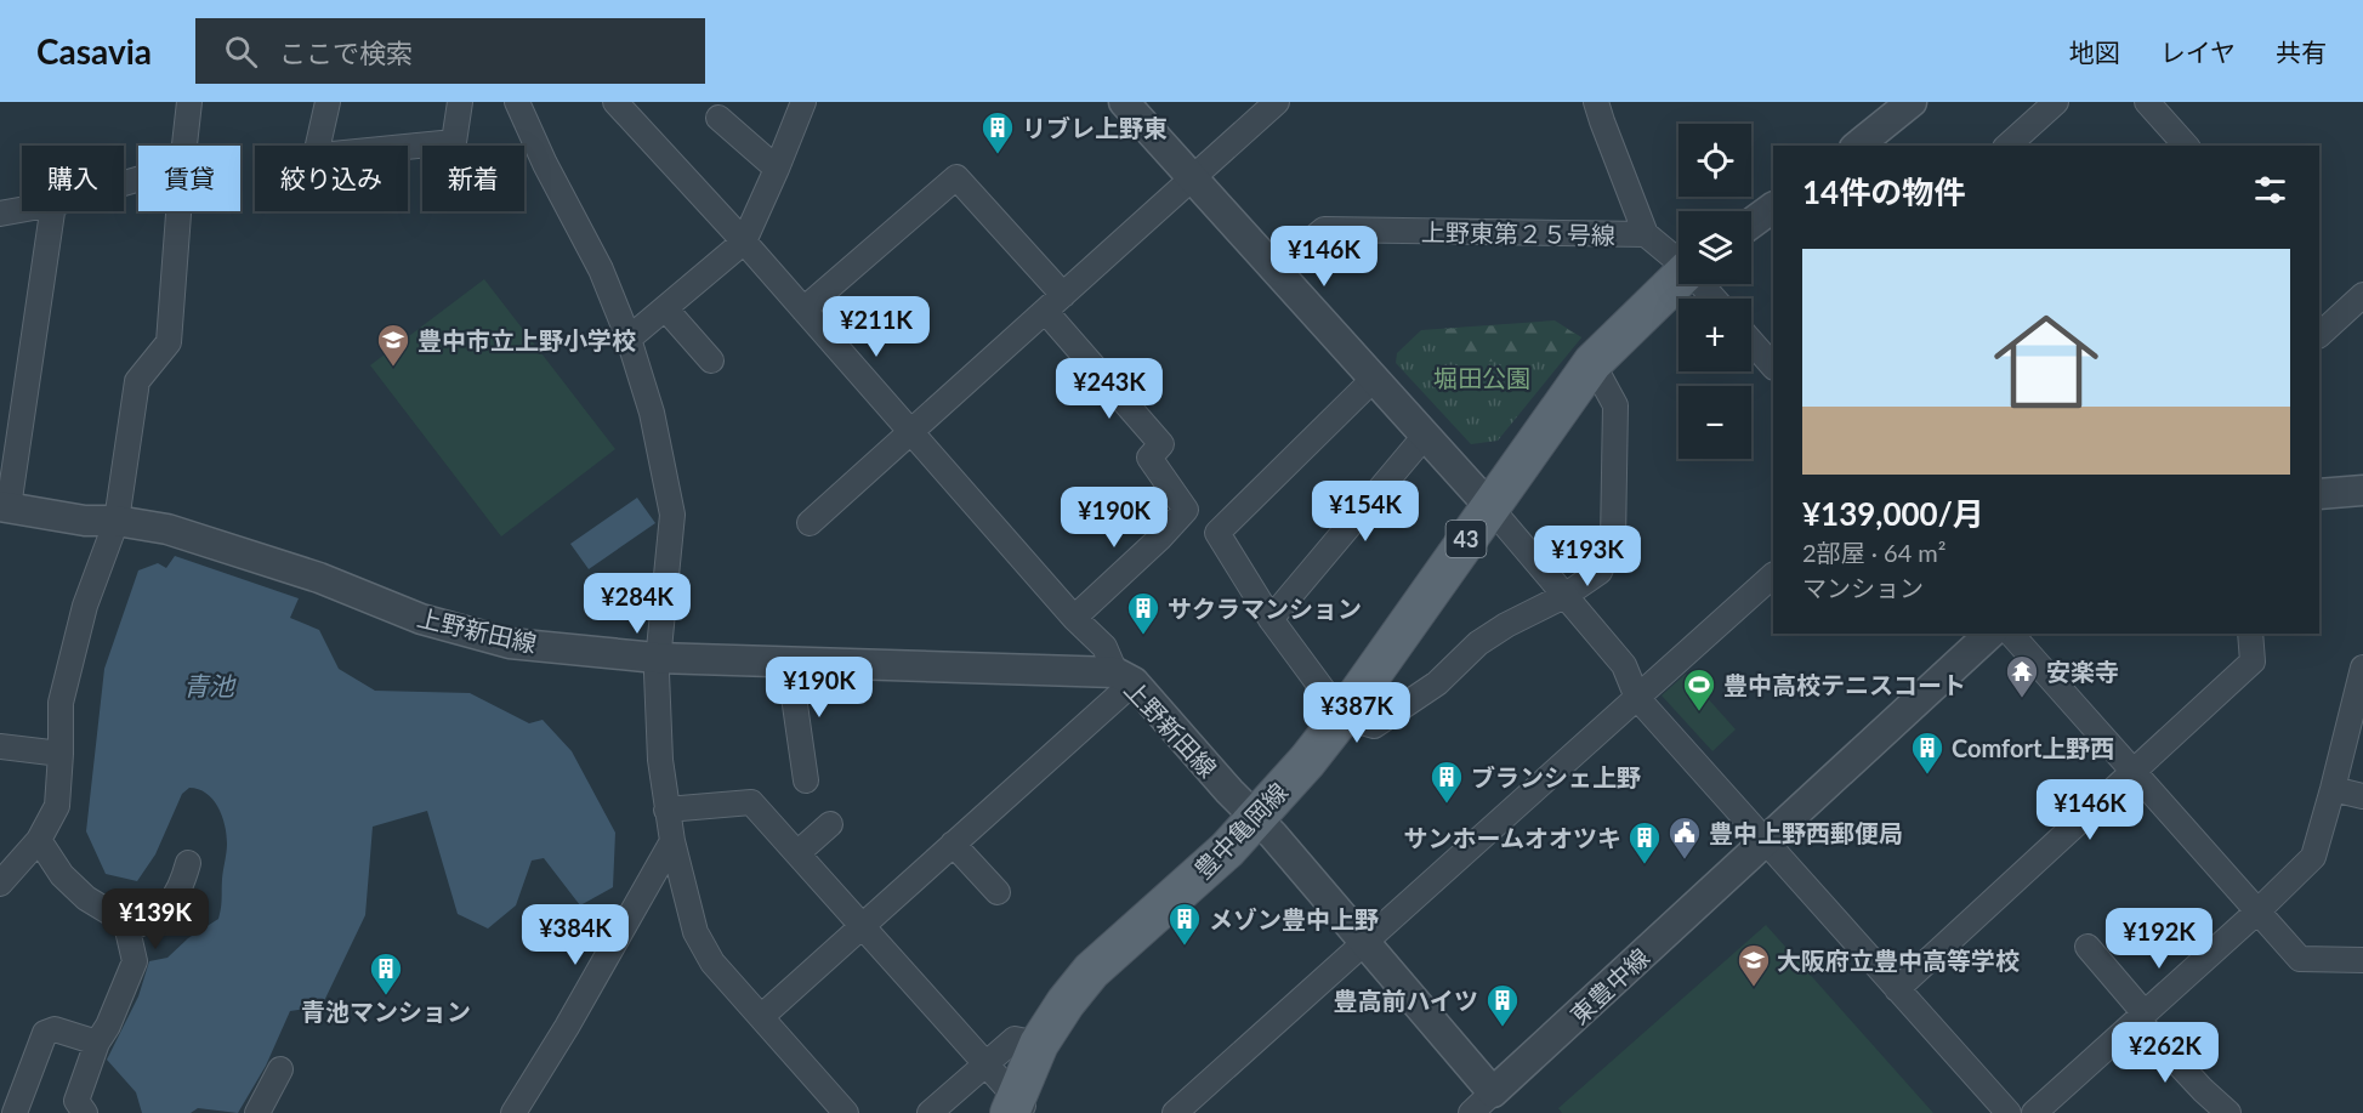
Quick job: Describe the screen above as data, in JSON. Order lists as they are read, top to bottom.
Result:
{
  "streets": {
    "main road": ["43", "豊中亀岡線"],
    "street": ["上野東第２５号線", "上野新田線", "東豊中線"]
  },
  "crossings": [
    ["上野新田線", "豊中亀岡線"]
  ],
  "water": ["青池"],
  "parks": ["堀田公園"],
  "places": {
    "building": [
      "リブレ上野東",
      "サクラマンション",
      "Comfort上野西",
      "ブランシェ上野",
      "サンホームオオツキ",
      "メゾン豊中上野",
      "青池マンション",
      "豊高前ハイツ"
    ],
    "school or university": ["豊中市立上野小学校", "大阪府立豊中高等学校"],
    "temple": ["安楽寺"],
    "sports": ["豊中高校テニスコート"],
    "public building": ["豊中上野西郵便局"]
  },
  "page": {
    "header": "Casavia",
    "search": "ここで検索",
    "nav": ["地図", "レイヤ", "共有"],
    "map_buttons": ["+", "−"],
    "chip": [
      "購入",
      "賃貸",
      "絞り込み",
      "新着"
    ],
    "heading": "14件の物件",
    "price": [
      "¥146K",
      "¥211K",
      "¥243K",
      "¥154K",
      "¥190K",
      "¥193K",
      "¥284K",
      "¥190K",
      "¥387K",
      "¥146K",
      "¥139K",
      "¥384K",
      "¥192K",
      "¥262K"
    ],
    "list": [
      {
        "name": "¥139,000/月",
        "note": "2部屋 · 64 m² · マンション"
      }
    ]
  }
}
